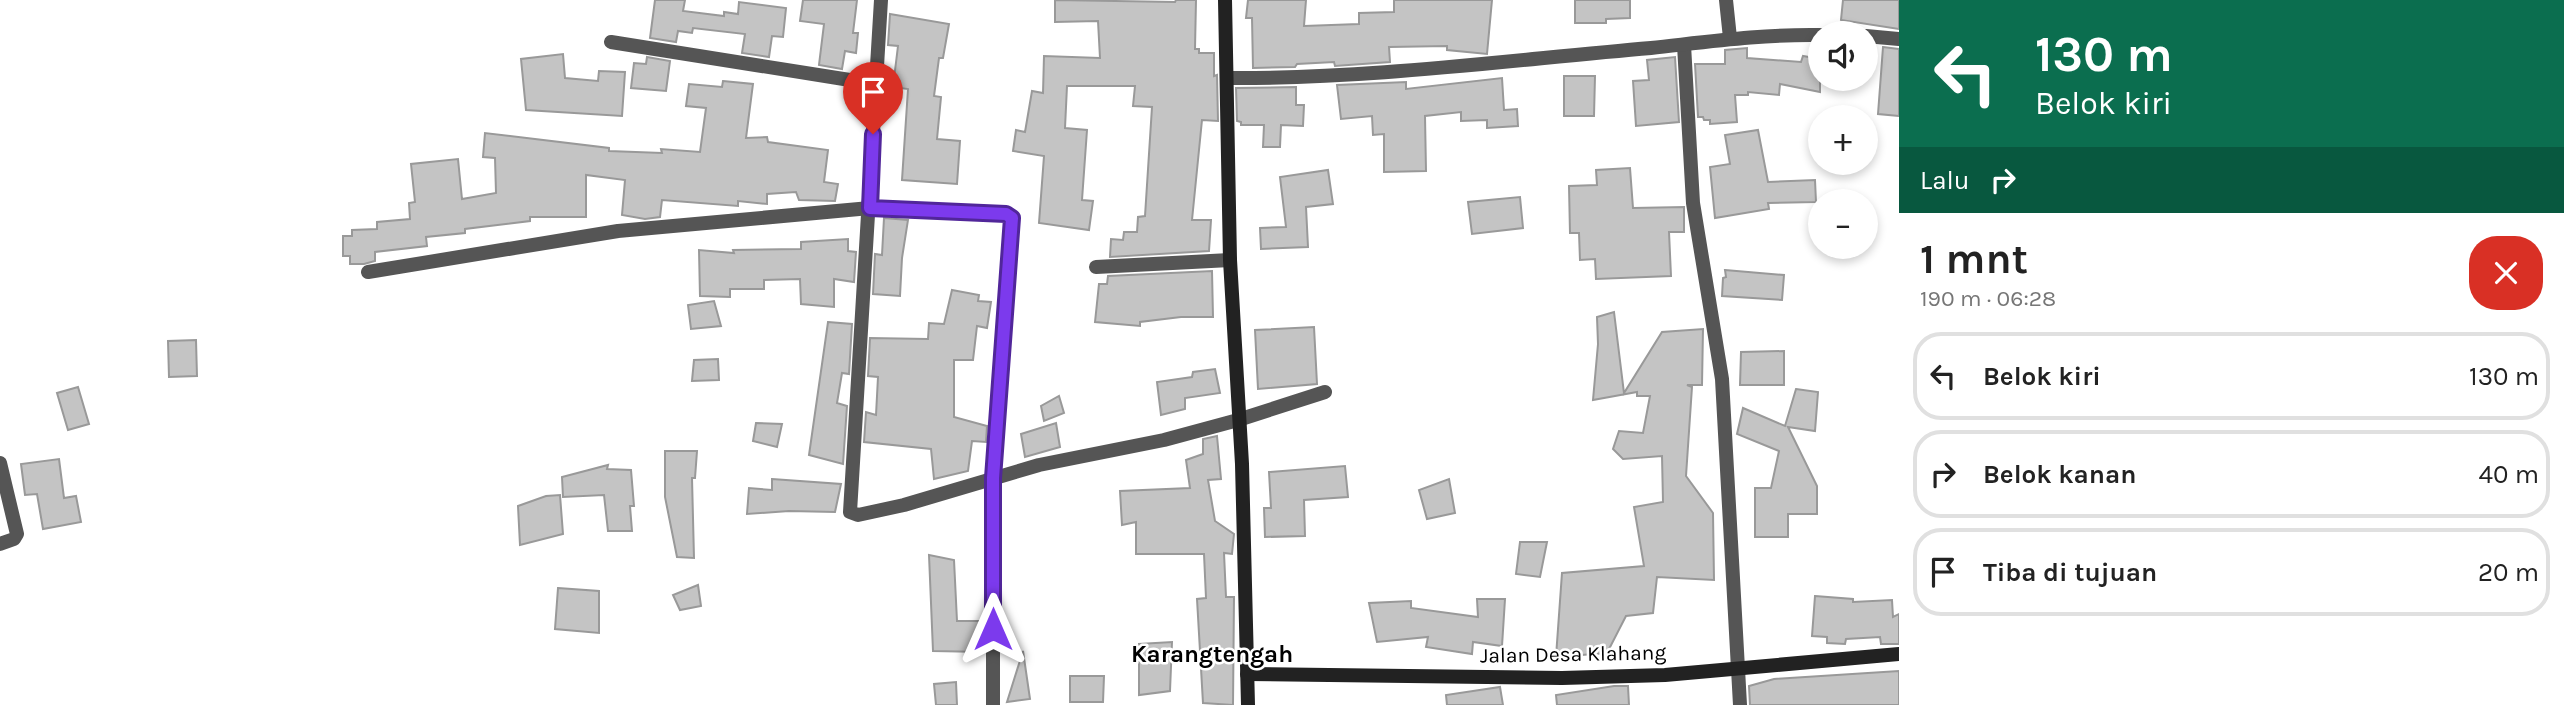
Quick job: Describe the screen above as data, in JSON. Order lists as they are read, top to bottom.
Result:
{
  "streets": {
    "street": ["Jalan Desa Klahang"]
  },
  "districts": ["Karangtengah"],
  "page": {
    "turn": ["130 m", "Belok kiri"],
    "map_buttons": ["+", "−"],
    "then": "Lalu",
    "heading": ["1 mnt", "190 m · 06:28"],
    "list": [
      {
        "name": "Belok kiri",
        "value": "130 m"
      },
      {
        "name": "Belok kanan",
        "value": "40 m"
      },
      {
        "name": "Tiba di tujuan",
        "value": "20 m"
      }
    ]
  }
}
